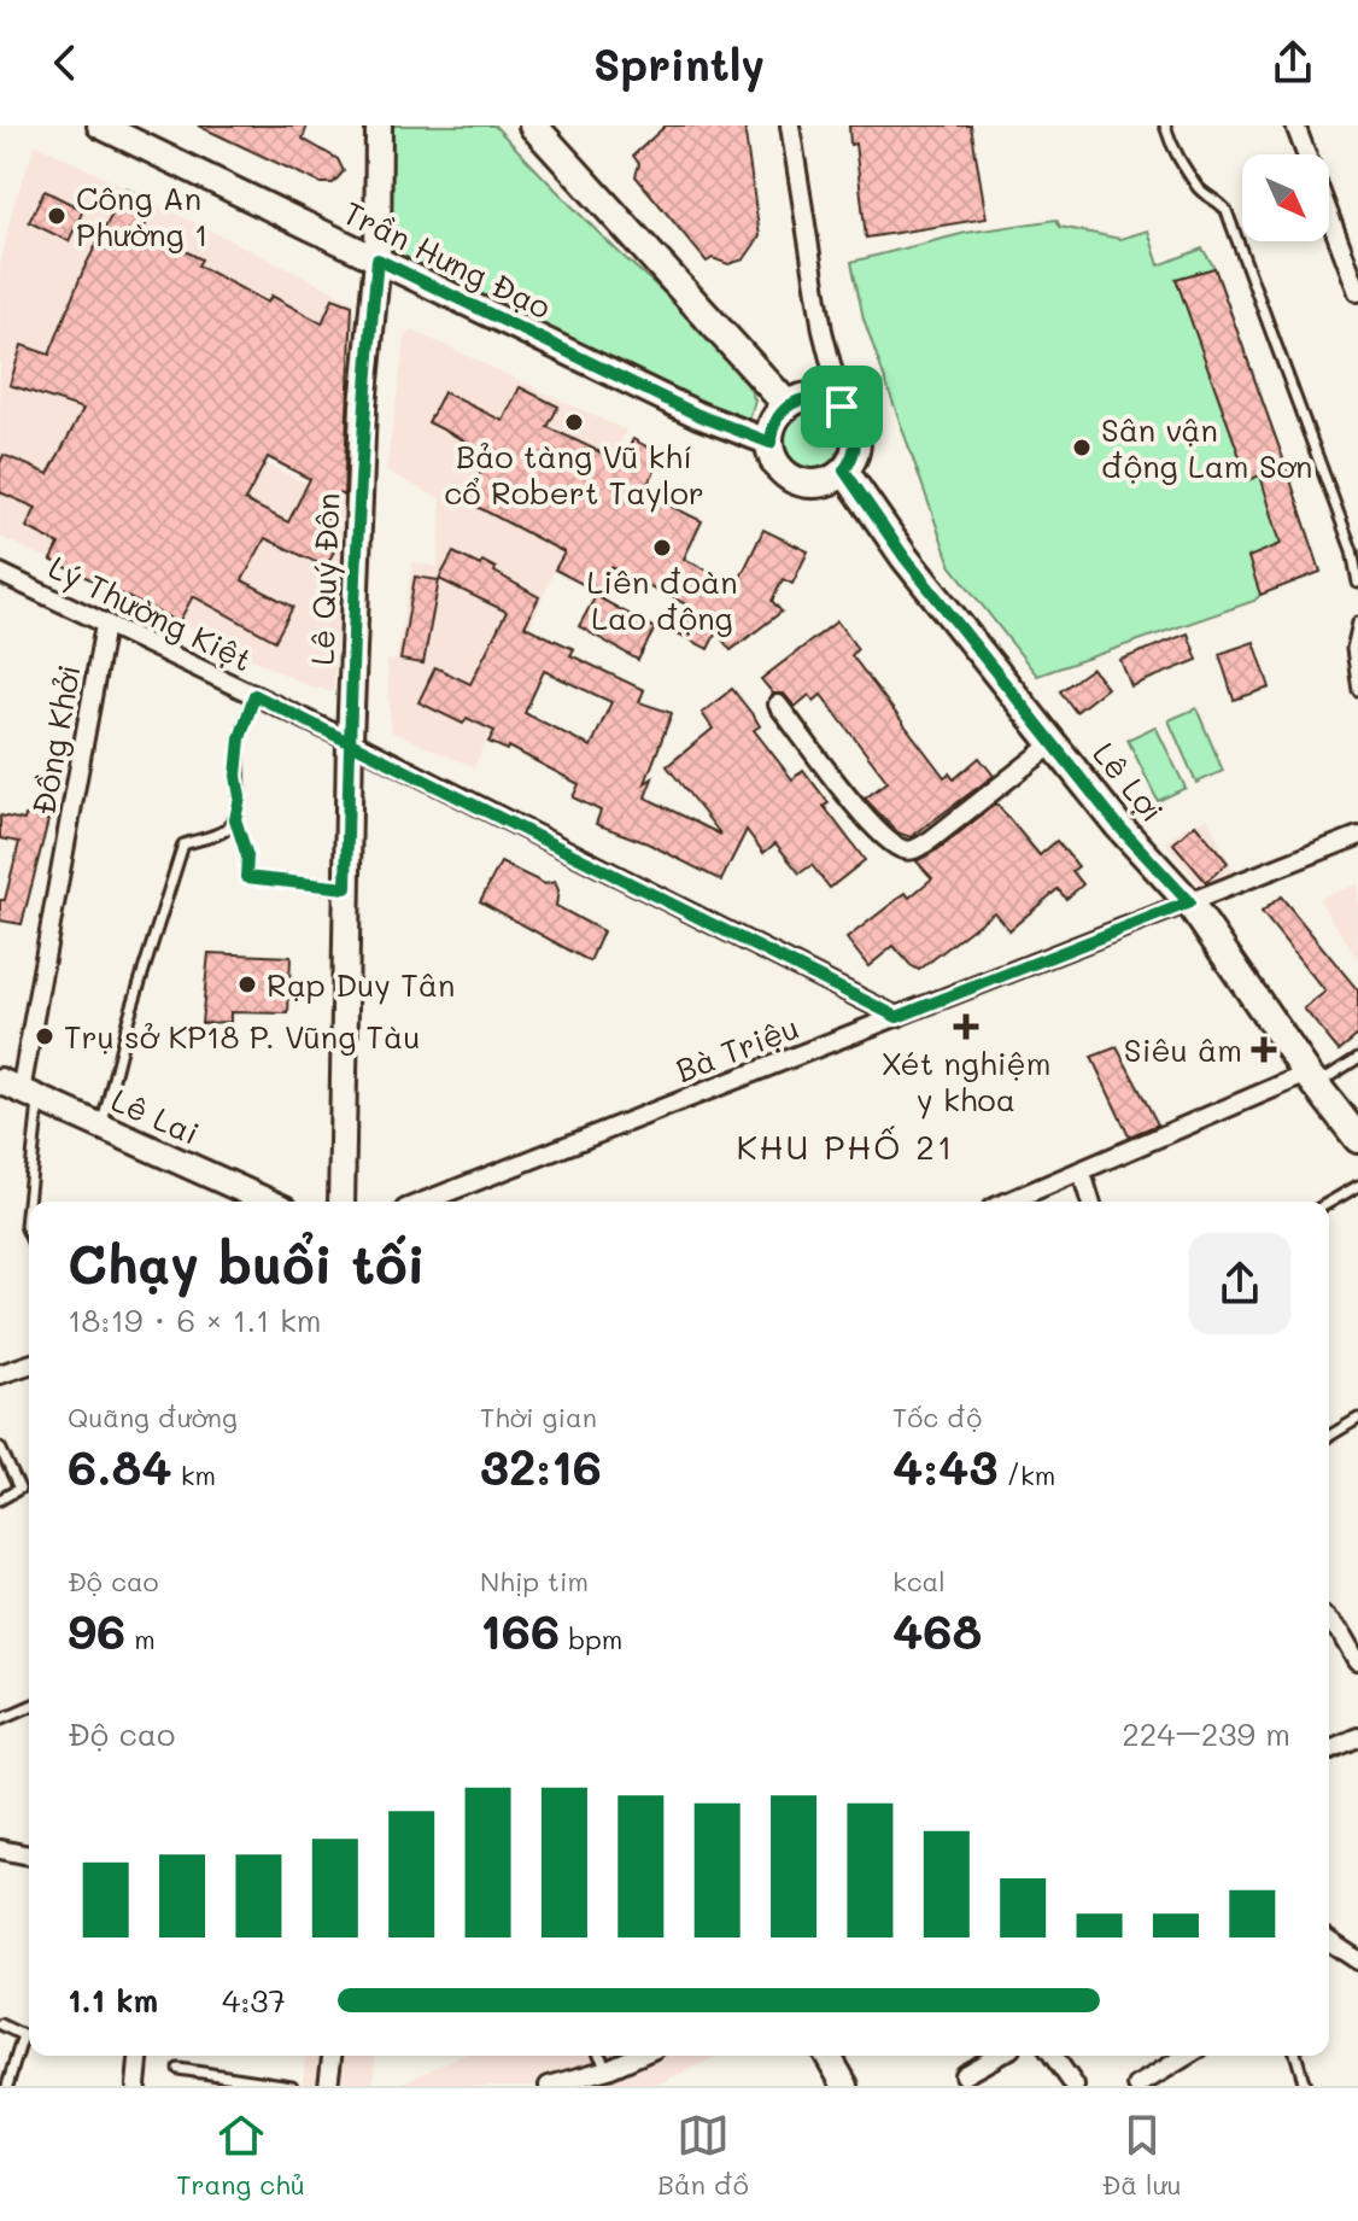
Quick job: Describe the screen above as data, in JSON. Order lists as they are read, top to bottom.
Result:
{
  "streets": {
    "main road": ["Lê Lợi"],
    "street": [
      "Trần Hưng Đạo",
      "Lê Quý Đôn",
      "Lý Thường Kiệt",
      "Đồng Khởi",
      "Bà Triệu",
      "Lê Lai"
    ]
  },
  "crossings": [
    ["Trần Hưng Đạo", "Lê Quý Đôn"],
    ["Trần Hưng Đạo", "Lê Lợi"],
    ["Lê Quý Đôn", "Lý Thường Kiệt"],
    ["Lý Thường Kiệt", "Đồng Khởi"],
    ["Lý Thường Kiệt", "Bà Triệu"],
    ["Đồng Khởi", "Lê Lai"],
    ["Lê Lợi", "Bà Triệu"]
  ],
  "districts": ["KHU PHỐ 21"],
  "places": {
    "other": [
      "Công An Phường 1",
      "Bảo tàng Vũ khí cổ Robert Taylor",
      "Sân vận động Lam Sơn",
      "Liên đoàn Lao động",
      "Rạp Duy Tân",
      "Trụ sở KP18 P. Vũng Tàu"
    ],
    "health": ["Xét nghiệm y khoa", "Siêu âm"]
  },
  "north": "bottom right",
  "page": {
    "header": "Sprintly",
    "heading": ["Chạy buổi tối", "18:19 · 6 × 1.1 km"],
    "stats": [
      ["Quãng đường", "6.84 km"],
      ["Thời gian", "32:16"],
      ["Tốc độ", "4:43 /km"],
      ["Độ cao", "96 m"],
      ["Nhịp tim", "166 bpm"],
      ["kcal", "468"]
    ],
    "chart": ["Độ cao", "224–239 m"],
    "list": [
      {
        "name": "1.1 km",
        "note": "4:37"
      }
    ],
    "tabs": ["Trang chủ", "Bản đồ", "Đã lưu"]
  }
}
